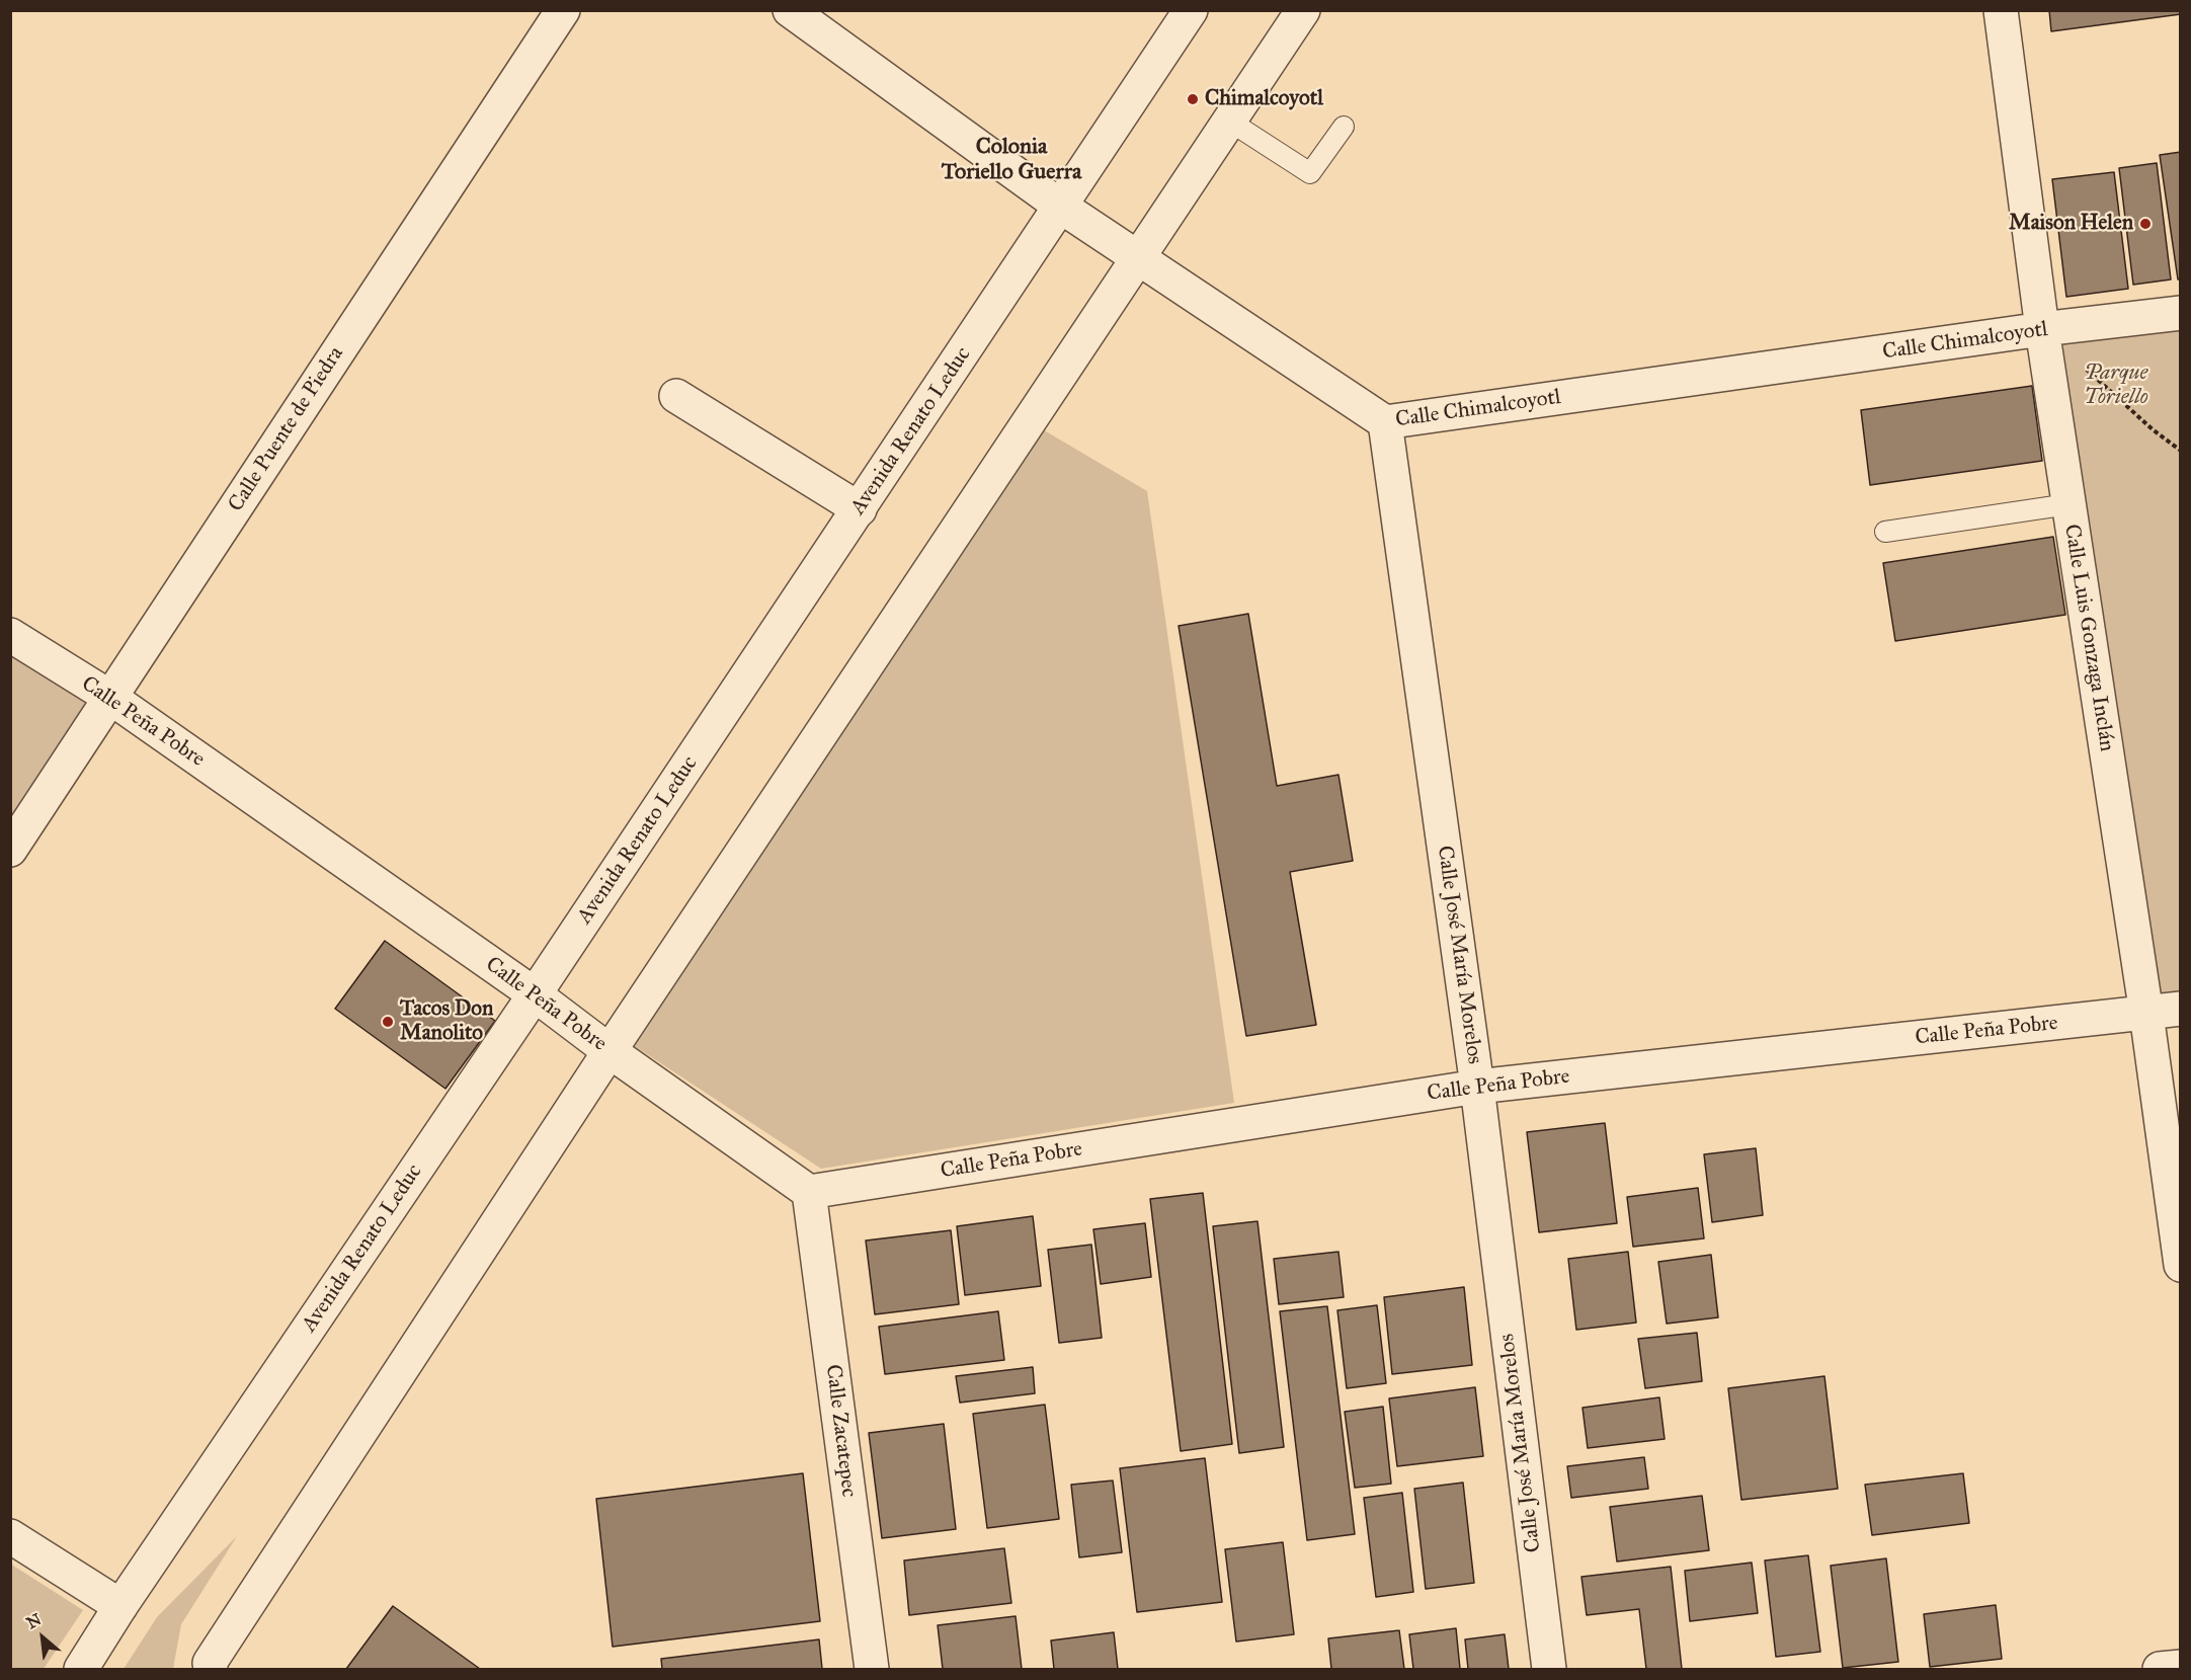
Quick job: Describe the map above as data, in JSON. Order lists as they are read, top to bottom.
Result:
{
  "streets": {
    "street": [
      "Calle Chimalcoyotl",
      "Calle Puente de Piedra",
      "Avenida Renato Leduc",
      "Calle Luis Gonzaga Inclán",
      "Calle Peña Pobre",
      "Calle José María Morelos",
      "Calle Zacatepec"
    ]
  },
  "crossings": [
    ["Calle Chimalcoyotl", "Avenida Renato Leduc"],
    ["Calle Chimalcoyotl", "Calle Luis Gonzaga Inclán"],
    ["Calle Chimalcoyotl", "Calle José María Morelos"],
    ["Calle Puente de Piedra", "Calle Peña Pobre"],
    ["Avenida Renato Leduc", "Calle Peña Pobre"],
    ["Calle Luis Gonzaga Inclán", "Calle Peña Pobre"],
    ["Calle Peña Pobre", "Calle José María Morelos"],
    ["Calle Peña Pobre", "Calle Zacatepec"]
  ],
  "districts": ["Colonia Toriello Guerra"],
  "parks": ["Parque Toriello"],
  "places": ["Chimalcoyotl", "Maison Helen", "Tacos Don Manolito"],
  "north": "top left"
}
